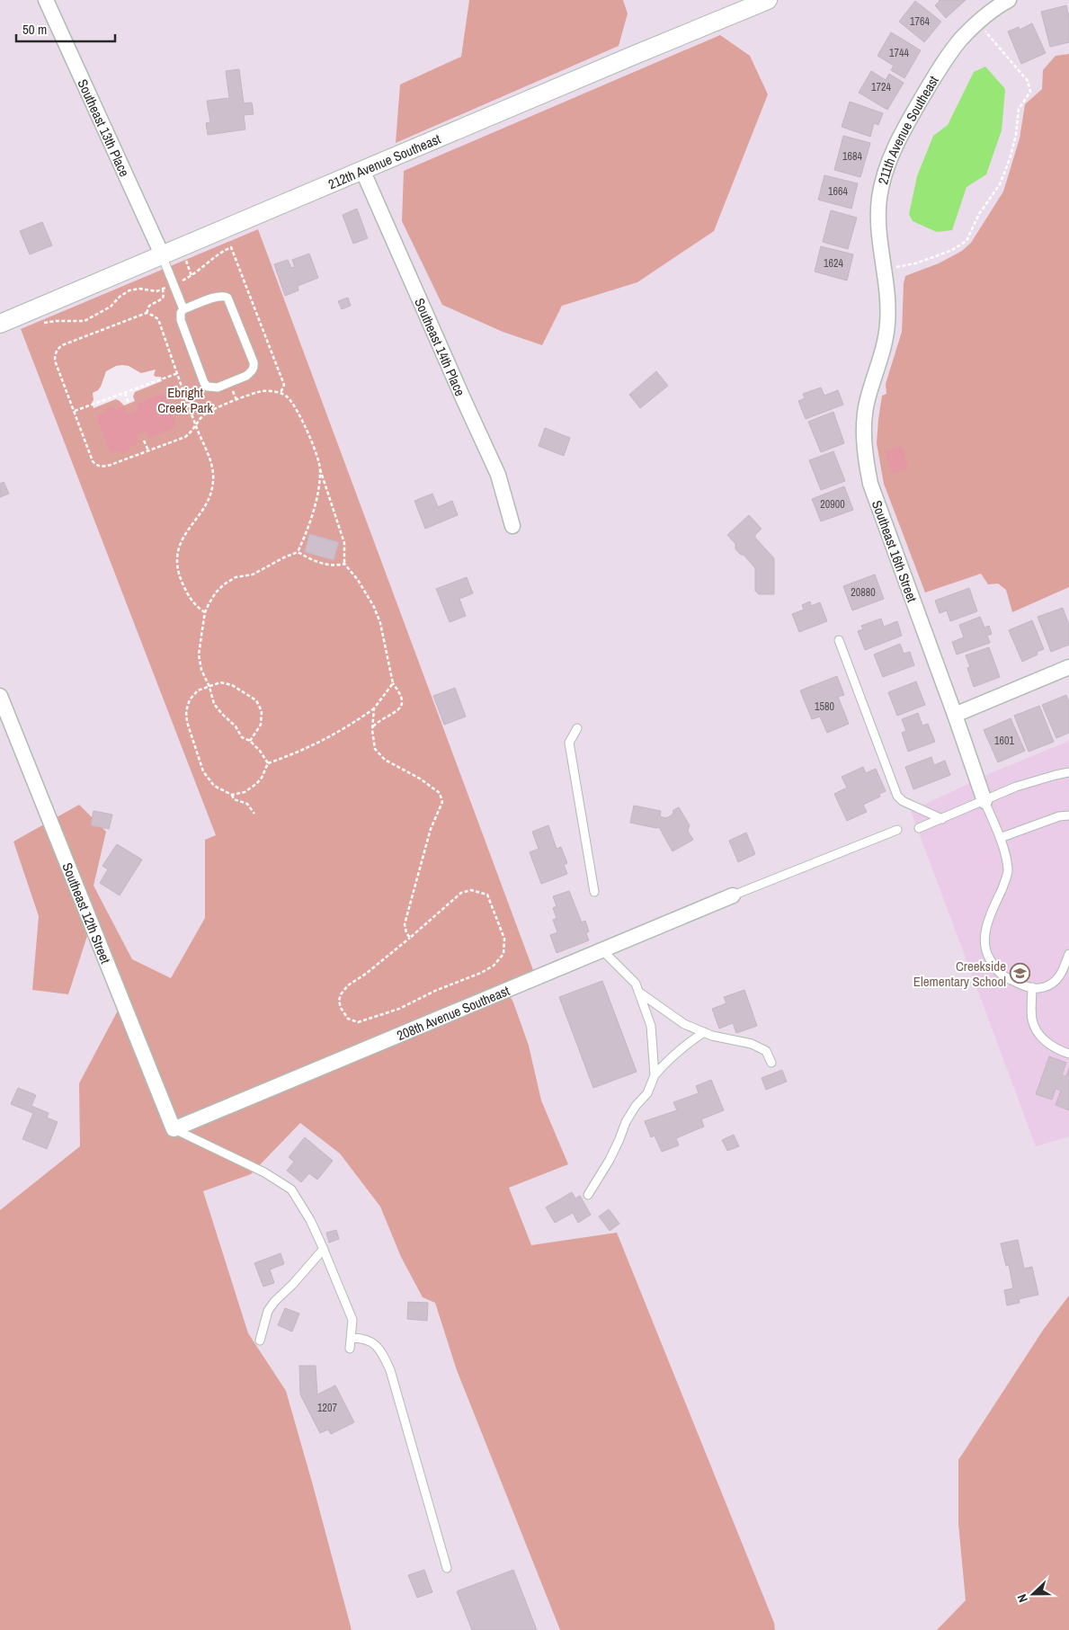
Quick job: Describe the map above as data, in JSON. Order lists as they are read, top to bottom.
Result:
{
  "streets": {
    "street": [
      "Southeast 13th Place",
      "211th Avenue Southeast",
      "212th Avenue Southeast",
      "Southeast 14th Place",
      "Southeast 16th Street",
      "Southeast 12th Street",
      "208th Avenue Southeast"
    ]
  },
  "crossings": [
    ["Southeast 13th Place", "212th Avenue Southeast"],
    ["211th Avenue Southeast", "Southeast 16th Street"],
    ["212th Avenue Southeast", "Southeast 14th Place"],
    ["Southeast 12th Street", "208th Avenue Southeast"]
  ],
  "parks": ["Ebright Creek Park"],
  "places": {
    "school or university": ["Creekside Elementary School"]
  },
  "house_numbers": [
    "1764",
    "1744",
    "1724",
    "1684",
    "1664",
    "1624",
    "20900",
    "20880",
    "1580",
    "1601",
    "1207"
  ],
  "scale_bar": "50 m",
  "north": "left"
}
